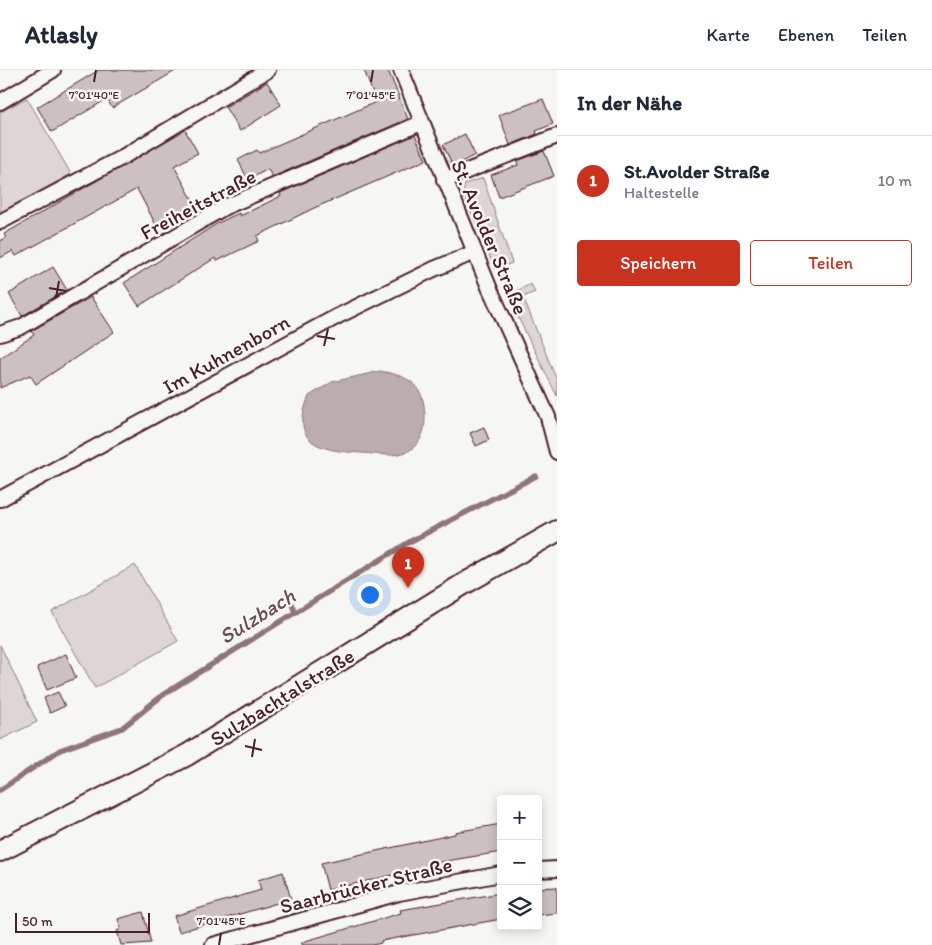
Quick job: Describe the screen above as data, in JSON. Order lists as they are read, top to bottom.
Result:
{
  "streets": {
    "main road": ["Sulzbachtalstraße"],
    "street": [
      "Freiheitstraße",
      "St. Avolder Straße",
      "Im Kuhnenborn",
      "Saarbrücker Straße"
    ]
  },
  "crossings": [
    ["Freiheitstraße", "St. Avolder Straße"],
    ["St. Avolder Straße", "Im Kuhnenborn"]
  ],
  "water": ["Sulzbach"],
  "scale_bar": "50 m",
  "page": {
    "header": "Atlasly",
    "nav": ["Karte", "Ebenen", "Teilen"],
    "heading": "In der Nähe",
    "list": [
      {
        "mark": "1",
        "name": "St.Avolder Straße",
        "note": "Haltestelle",
        "value": "10 m"
      }
    ],
    "buttons": ["Speichern", "Teilen"],
    "pins": "1",
    "map_buttons": ["+", "−"],
    "scale": "50 m"
  },
  "coordinates": ["7°01'40\"E", "7°01'45\"E"]
}
